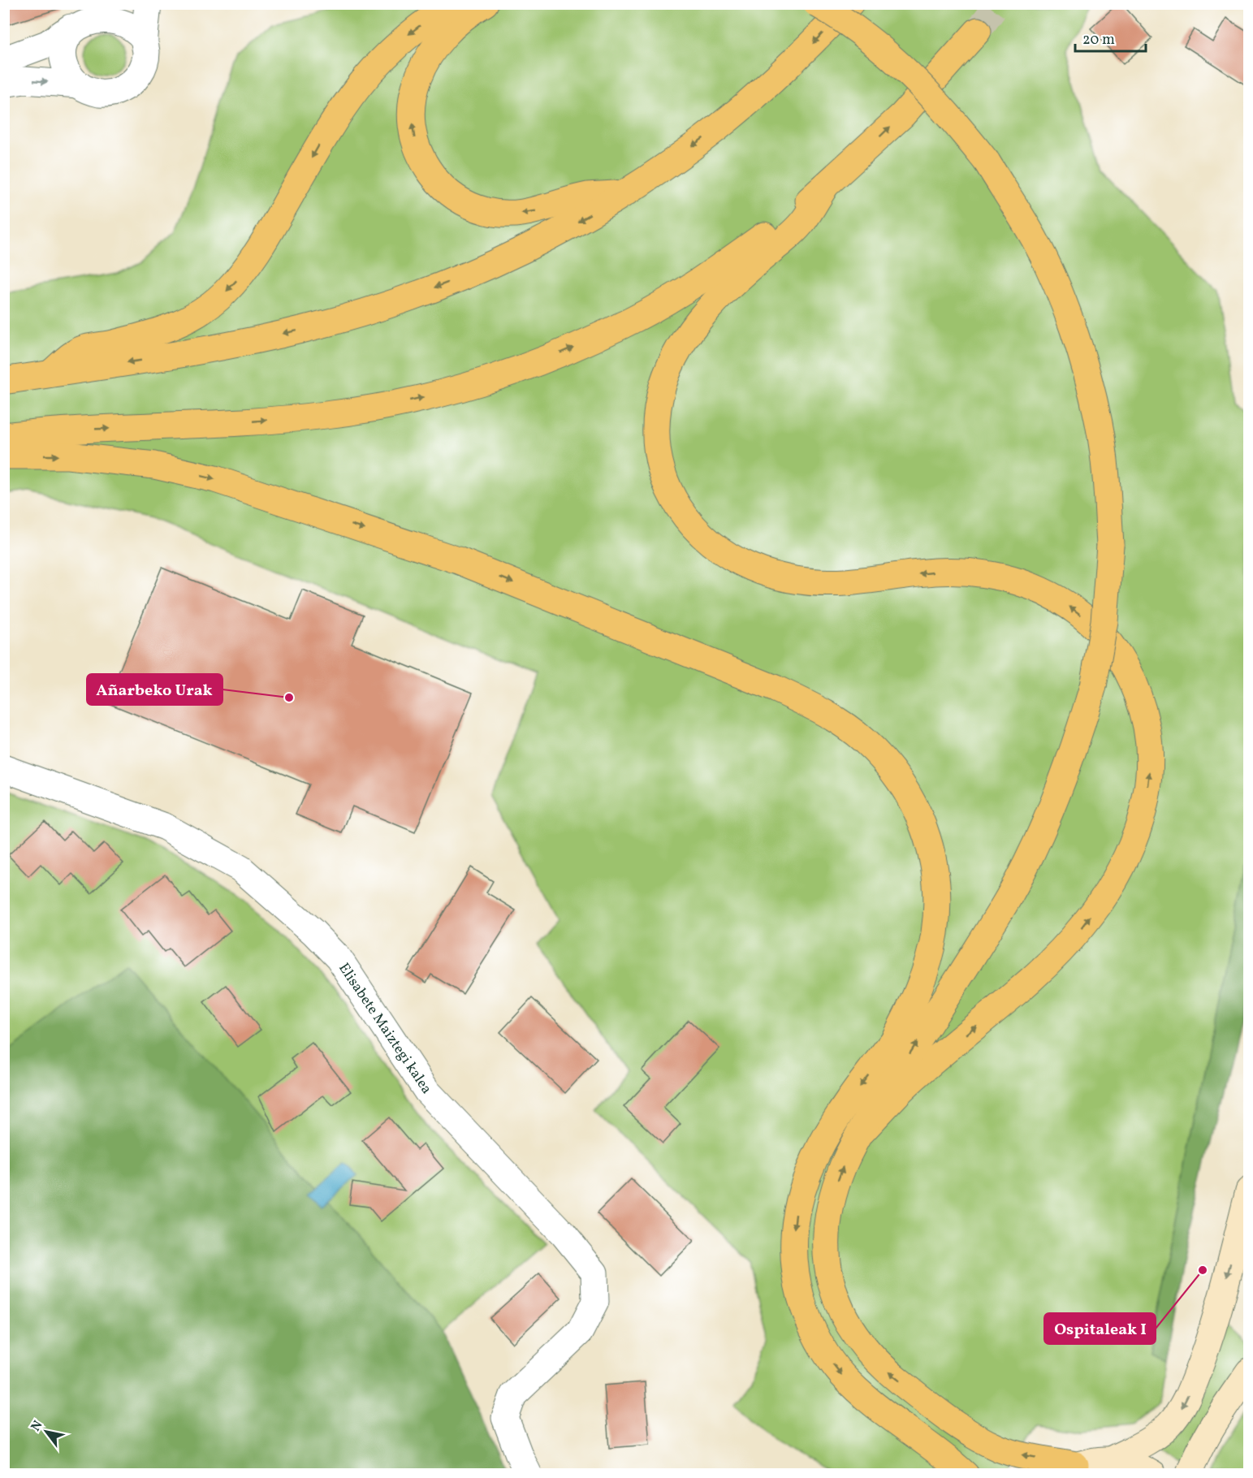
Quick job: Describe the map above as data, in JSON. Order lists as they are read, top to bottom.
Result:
{
  "streets": {
    "street": ["Elisabete Maiztegi kalea"]
  },
  "places": ["Añarbeko Urak", "Ospitaleak I"],
  "scale_bar": "20 m",
  "north": "top left"
}
